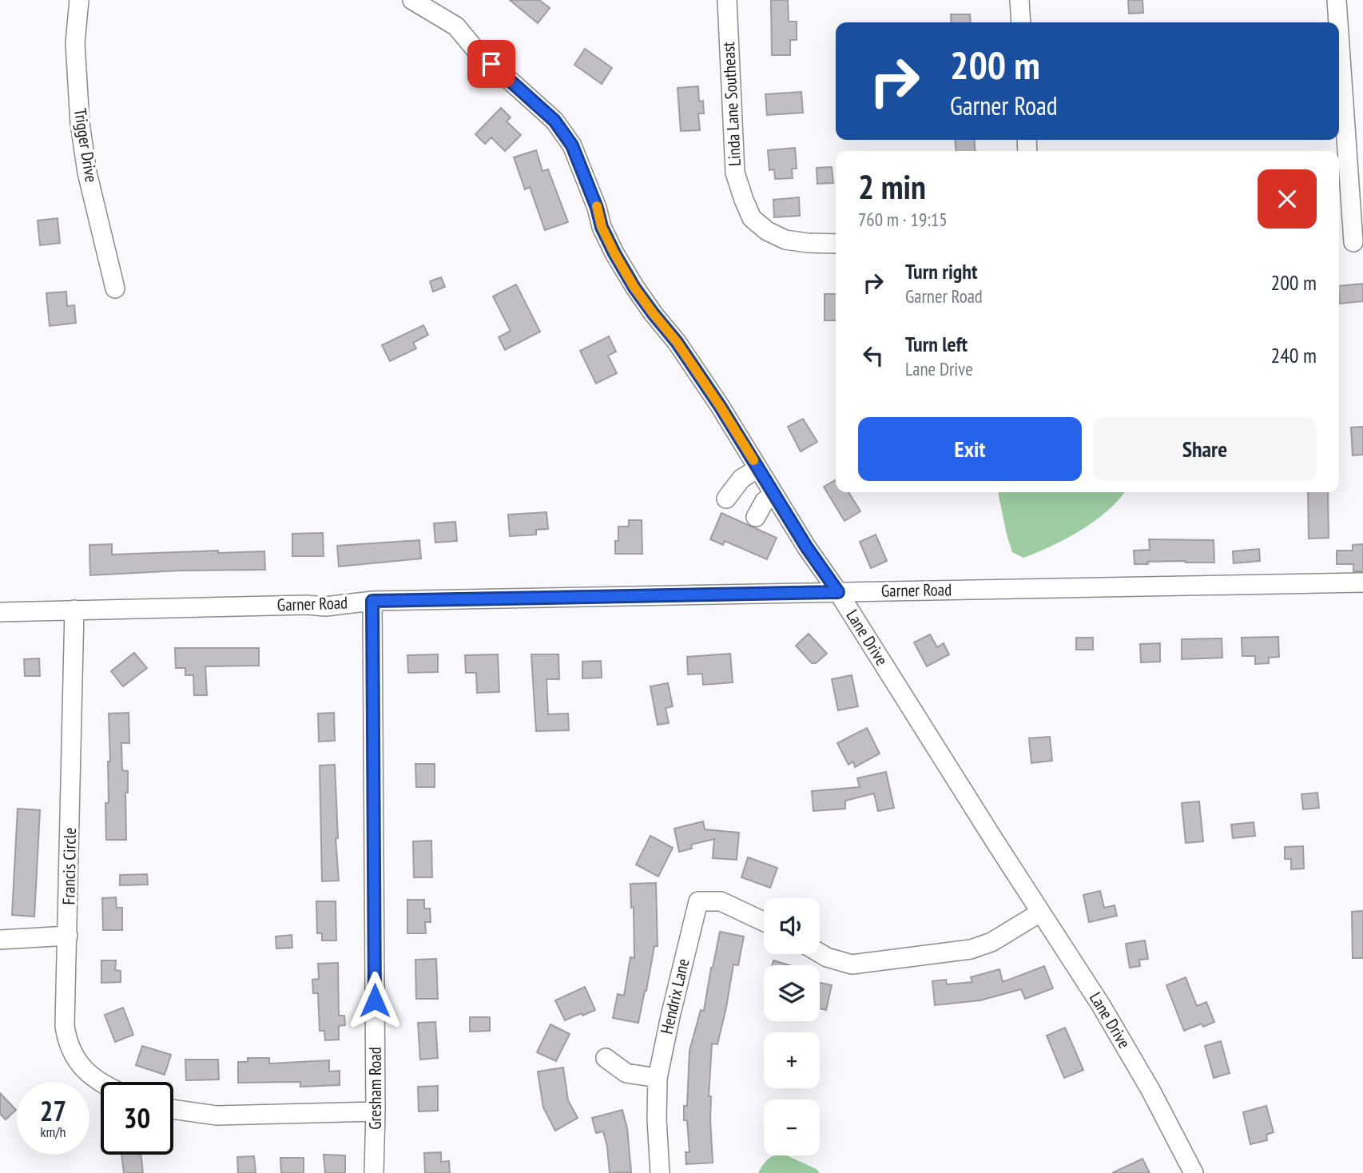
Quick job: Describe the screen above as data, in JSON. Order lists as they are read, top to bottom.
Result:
{
  "streets": {
    "street": [
      "Linda Lane Southeast",
      "Trigger Drive",
      "Garner Road",
      "Lane Drive",
      "Francis Circle",
      "Hendrix Lane",
      "Gresham Road"
    ]
  },
  "crossings": [
    ["Garner Road", "Lane Drive"],
    ["Garner Road", "Francis Circle"],
    ["Garner Road", "Gresham Road"]
  ],
  "page": {
    "turn": ["200 m", "Garner Road"],
    "heading": ["2 min", "760 m · 19:15"],
    "list": [
      {
        "name": "Turn right",
        "note": "Garner Road",
        "value": "200 m"
      },
      {
        "name": "Turn left",
        "note": "Lane Drive",
        "value": "240 m"
      }
    ],
    "buttons": ["Exit", "Share"],
    "map_buttons": ["+", "−"],
    "speed": "27 km/h",
    "limit": "30"
  }
}
